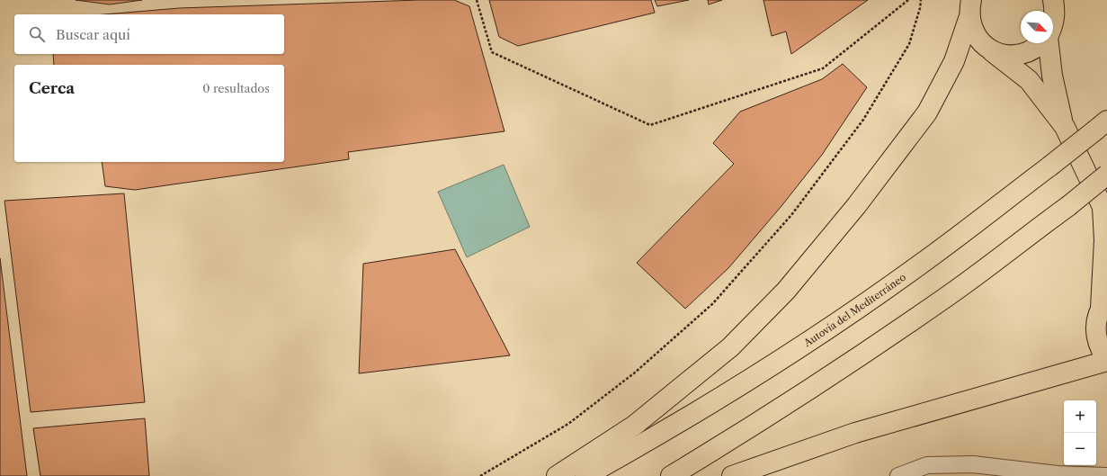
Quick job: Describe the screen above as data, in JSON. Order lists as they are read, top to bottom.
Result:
{
  "streets": {
    "main road": ["Autovía del Mediterráneo"]
  },
  "north": "bottom right",
  "page": {
    "search": "Buscar aquí",
    "heading": ["Cerca", "0 resultados"],
    "map_buttons": ["+", "−"]
  }
}
